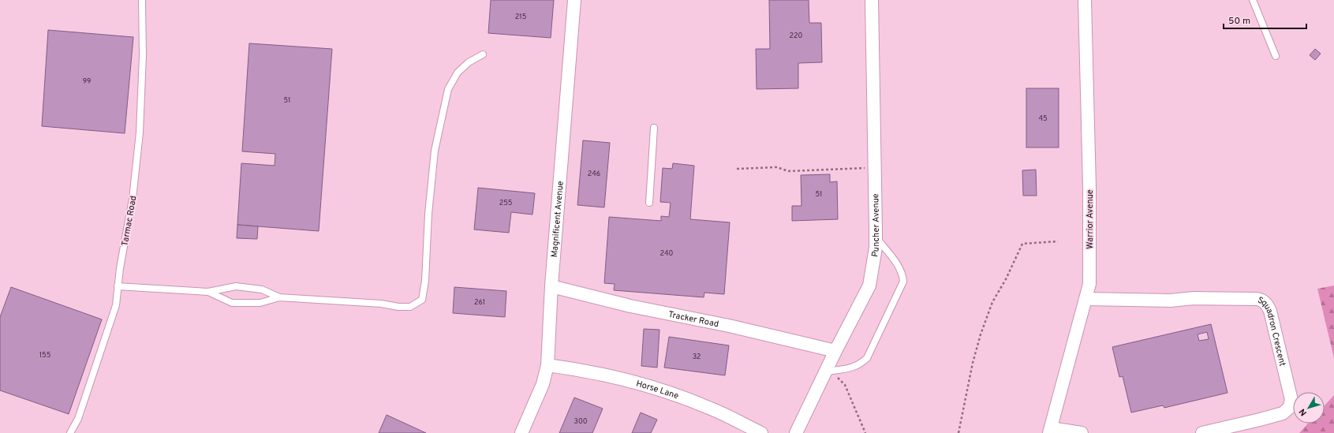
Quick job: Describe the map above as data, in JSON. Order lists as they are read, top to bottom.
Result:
{
  "streets": {
    "street": [
      "Magnificent Avenue",
      "Warrior Avenue",
      "Puncher Avenue",
      "Tracker Road",
      "Squadron Crescent",
      "Horse Lane"
    ],
    "lane": ["Tarmac Road"]
  },
  "crossings": [
    ["Magnificent Avenue", "Tracker Road"],
    ["Magnificent Avenue", "Horse Lane"],
    ["Warrior Avenue", "Squadron Crescent"],
    ["Puncher Avenue", "Tracker Road"]
  ],
  "house_numbers": [
    "215",
    "220",
    "99",
    "51",
    "45",
    "246",
    "51",
    "255",
    "240",
    "261",
    "155",
    "32",
    "300"
  ],
  "scale_bar": "50 m",
  "north": "bottom left"
}
